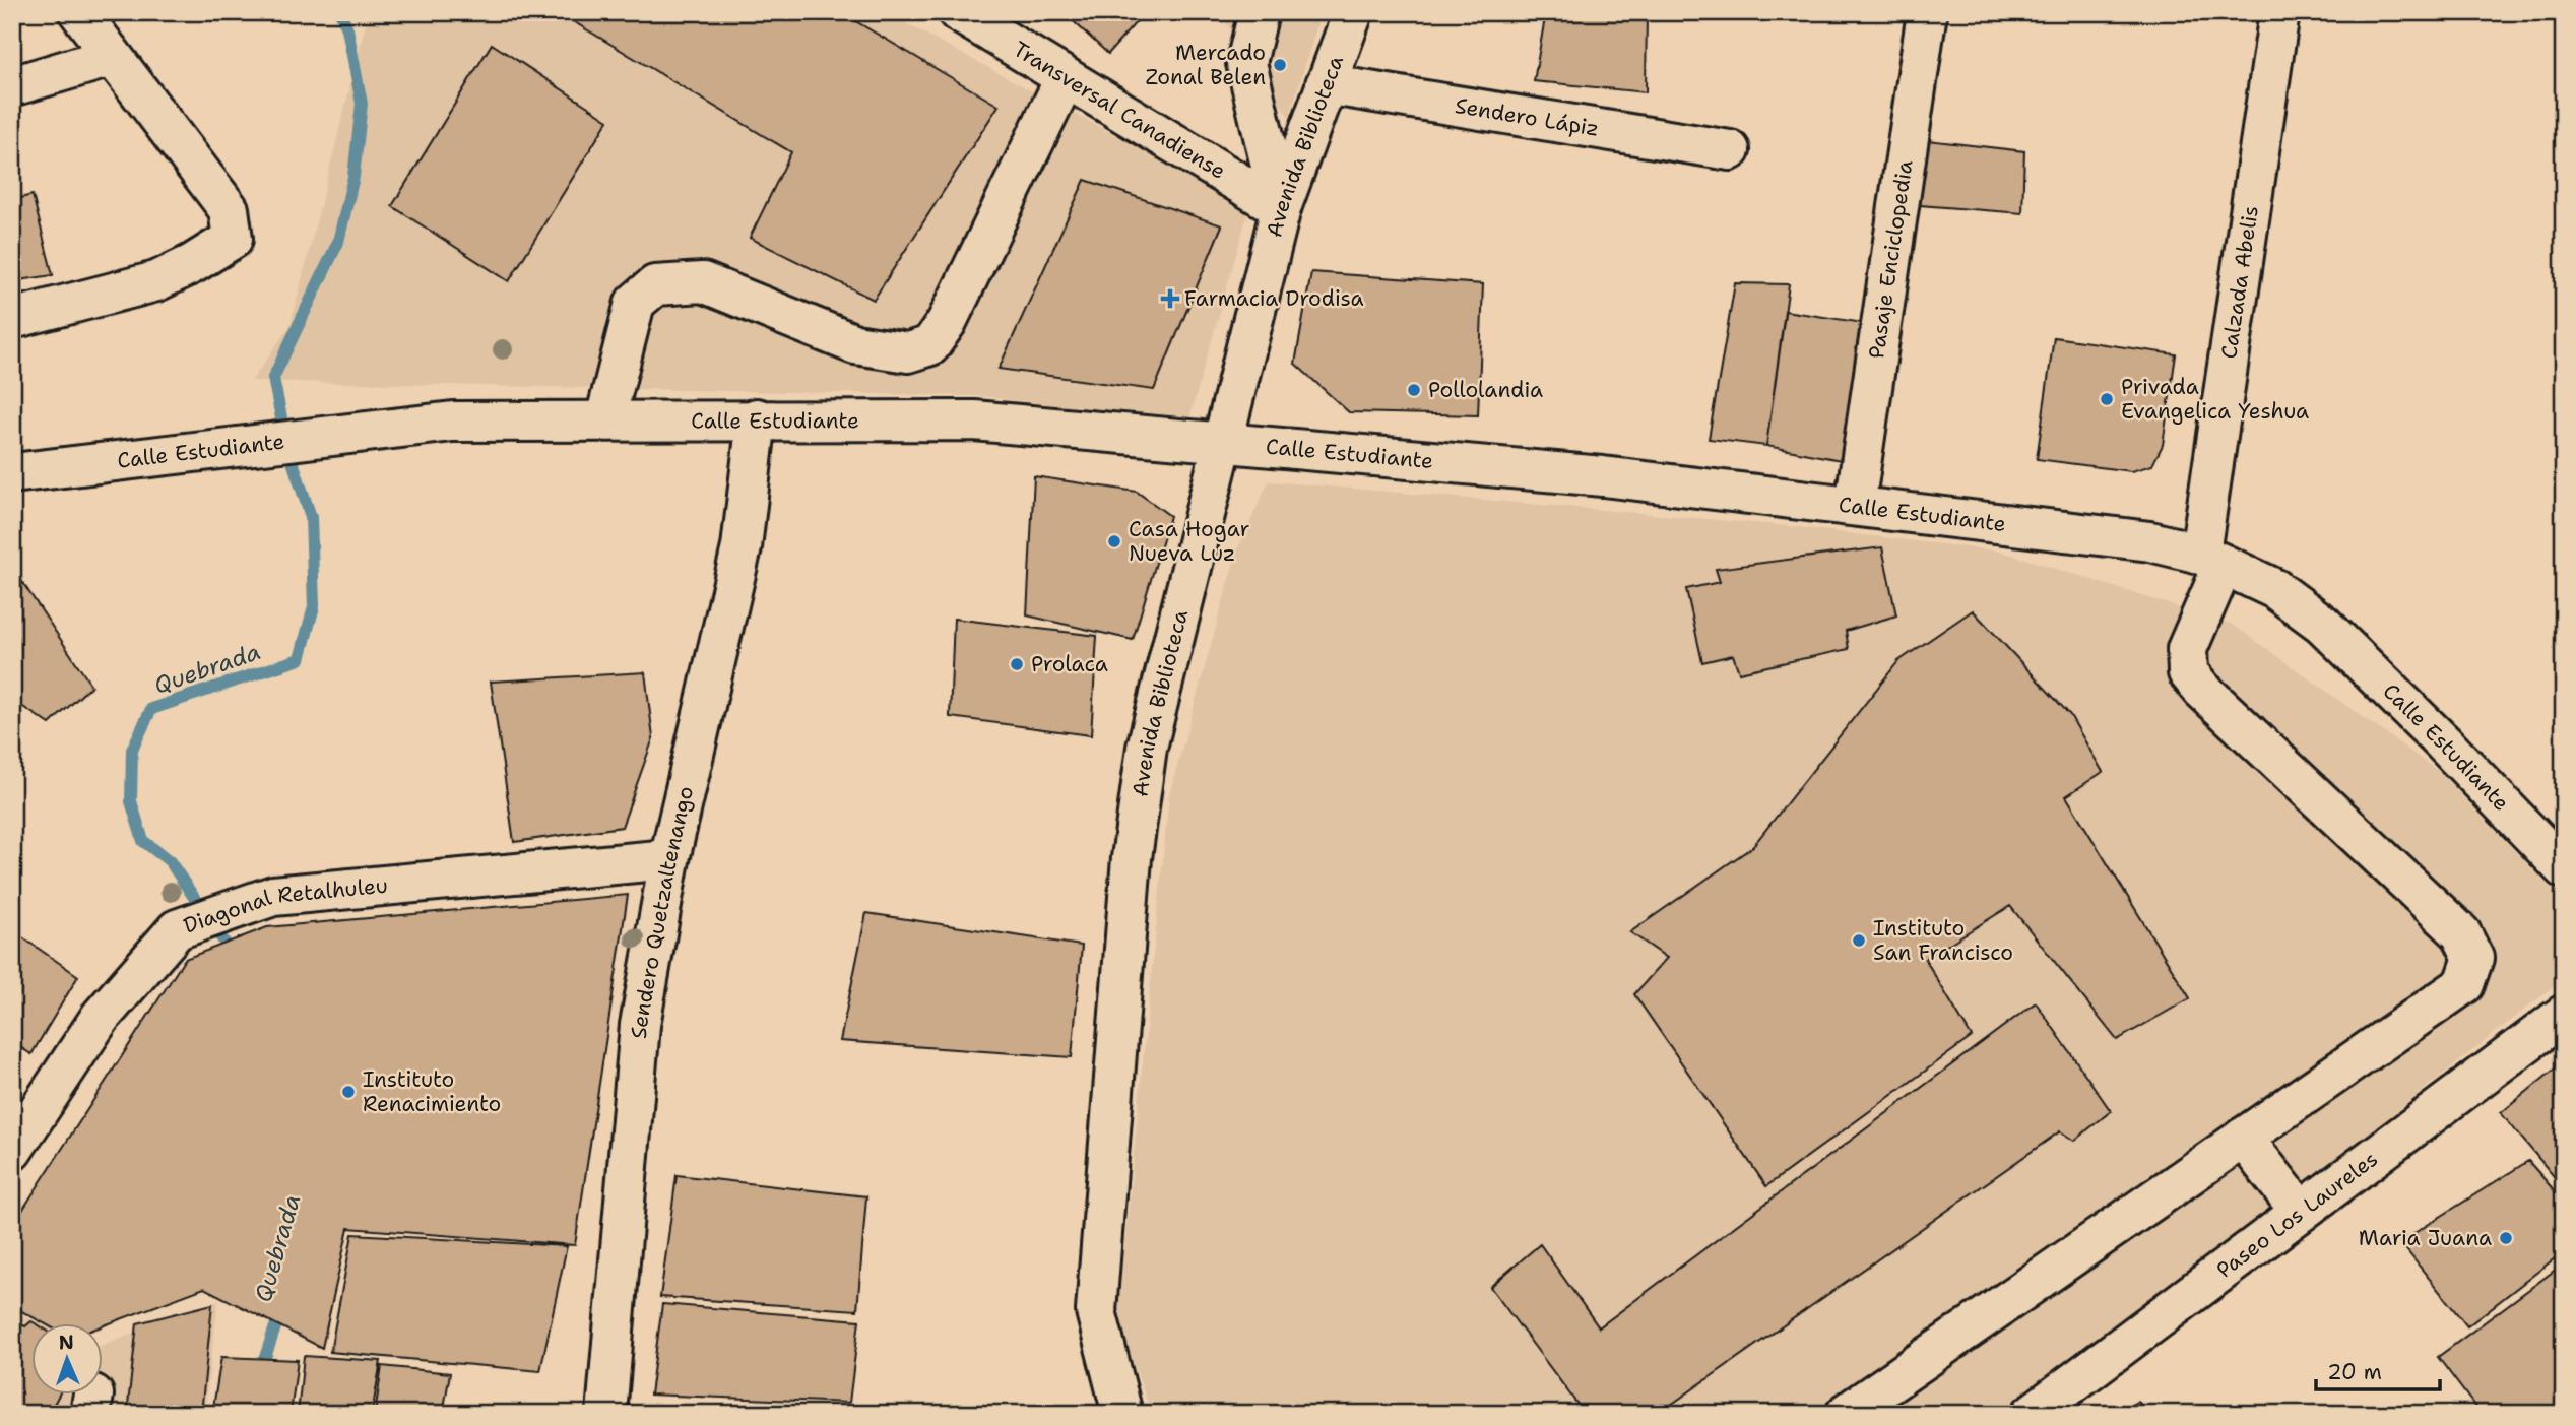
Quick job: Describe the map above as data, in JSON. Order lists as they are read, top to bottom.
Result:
{
  "streets": {
    "street": [
      "Transversal Canadiense",
      "Sendero Lápiz",
      "Avenida Biblioteca",
      "Pasaje Enciclopedia",
      "Calzada Abelis",
      "Calle Estudiante",
      "Diagonal Retalhuleu",
      "Sendero Quetzaltenango",
      "Paseo Los Laureles"
    ]
  },
  "crossings": [
    ["Transversal Canadiense", "Avenida Biblioteca"],
    ["Sendero Lápiz", "Avenida Biblioteca"],
    ["Avenida Biblioteca", "Calle Estudiante"],
    ["Pasaje Enciclopedia", "Calle Estudiante"],
    ["Calzada Abelis", "Calle Estudiante"],
    ["Calle Estudiante", "Sendero Quetzaltenango"],
    ["Diagonal Retalhuleu", "Sendero Quetzaltenango"]
  ],
  "water": ["Quebrada"],
  "places": {
    "other": [
      "Mercado Zonal Belen",
      "Pollolandia",
      "Privada Evangelica Yeshua",
      "Casa Hogar Nueva Luz",
      "Prolaca",
      "Instituto San Francisco",
      "Instituto Renacimiento",
      "Maria Juana"
    ],
    "health": ["Farmacia Drodisa"]
  },
  "scale_bar": "20 m",
  "north": "top"
}
